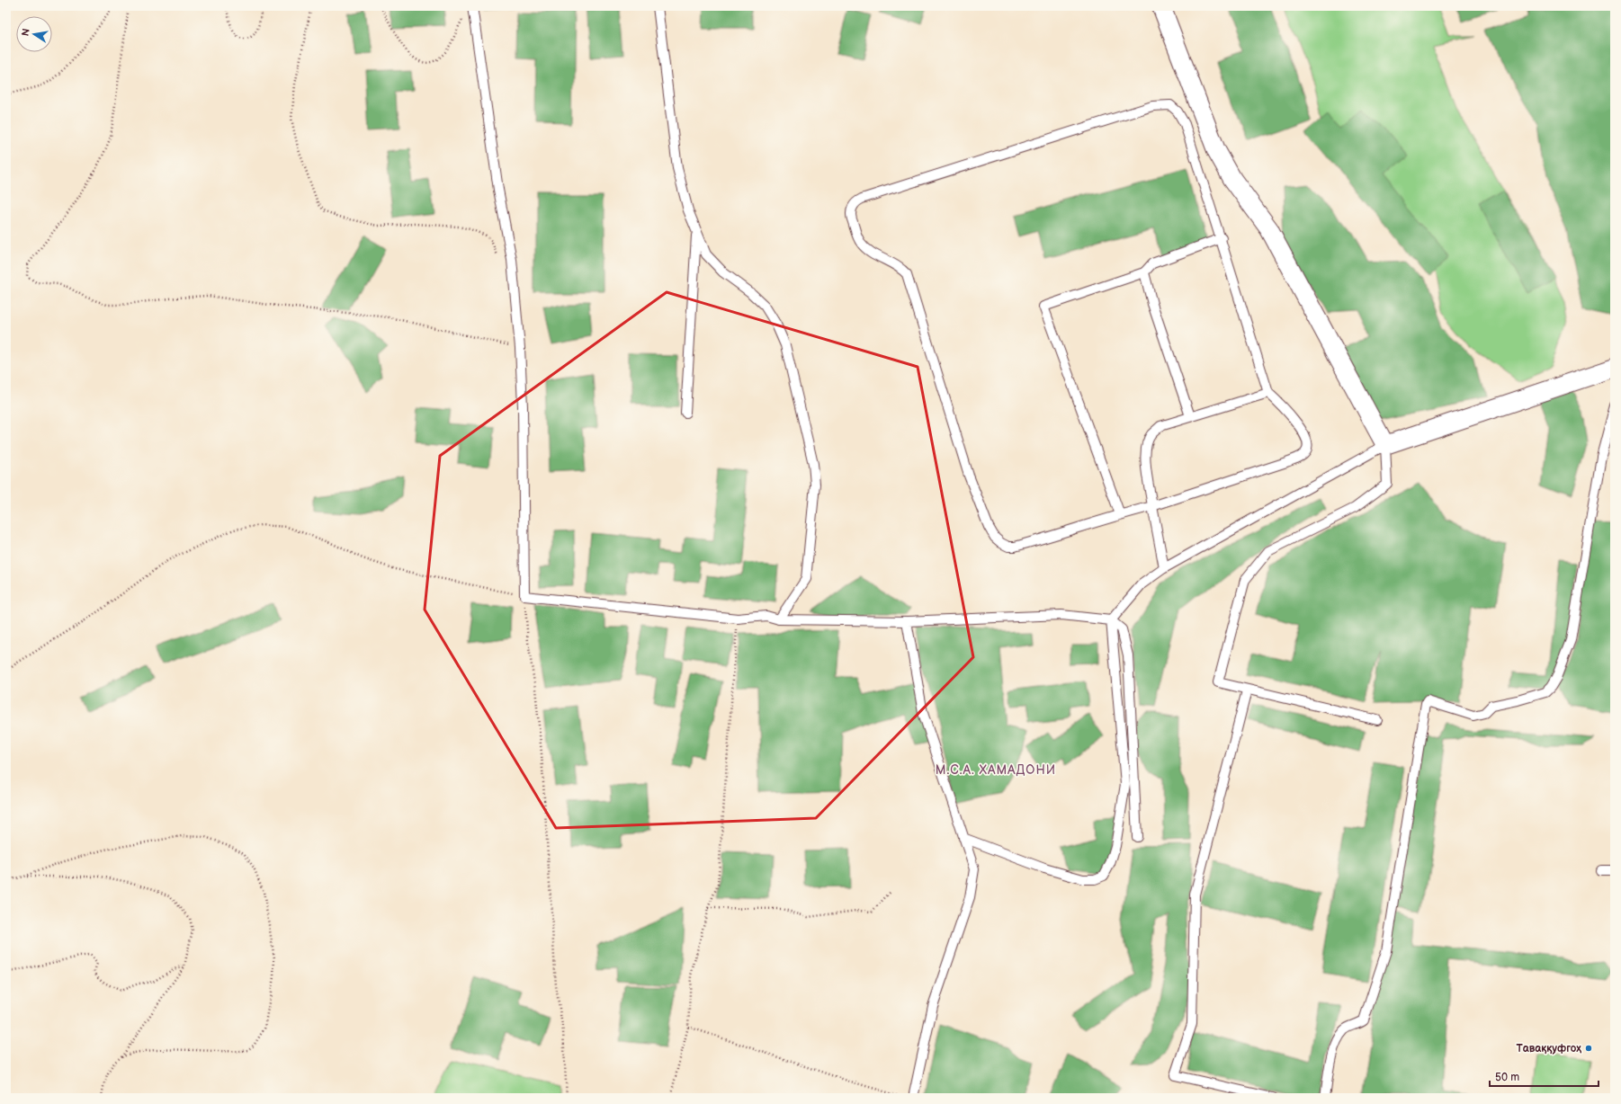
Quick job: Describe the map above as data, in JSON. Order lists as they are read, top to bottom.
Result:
{
  "districts": ["М.С.А. ХАМАДОНИ"],
  "places": ["Таваққуфгоҳ"],
  "scale_bar": "50 m",
  "north": "left"
}
